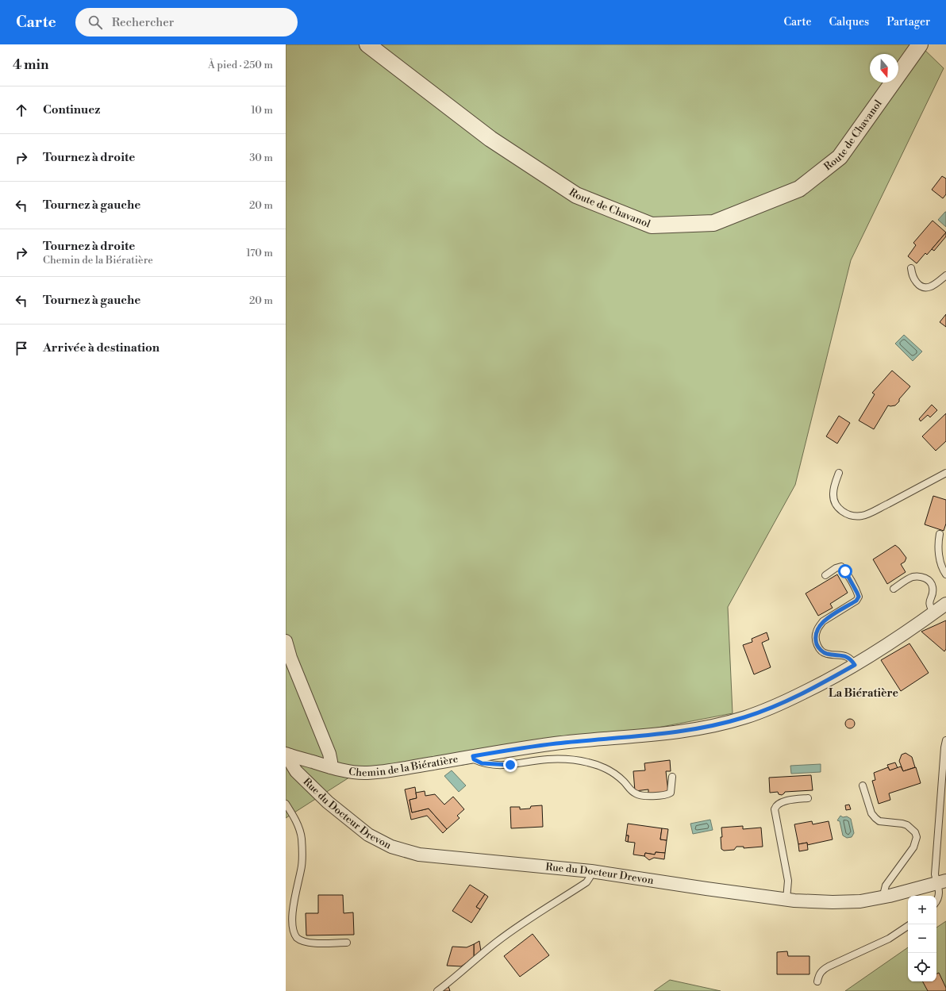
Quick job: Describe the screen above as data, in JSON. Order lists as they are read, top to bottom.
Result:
{
  "streets": {
    "street": ["Route de Chavanol", "Chemin de la Biératière", "Rue du Docteur Drevon"]
  },
  "crossings": [
    ["Chemin de la Biératière", "Rue du Docteur Drevon"]
  ],
  "districts": ["La Biératière"],
  "north": "bottom",
  "page": {
    "header": "Carte",
    "search": "Rechercher",
    "nav": ["Carte", "Calques", "Partager"],
    "heading": ["4 min", "À pied · 250 m"],
    "list": [
      ["Continuez", "10 m"],
      ["Tournez à droite", "30 m"],
      ["Tournez à gauche", "20 m"],
      ["Tournez à droite", "Chemin de la Biératière", "170 m"],
      ["Tournez à gauche", "20 m"],
      "Arrivée à destination"
    ],
    "map_buttons": ["+", "−"]
  }
}
